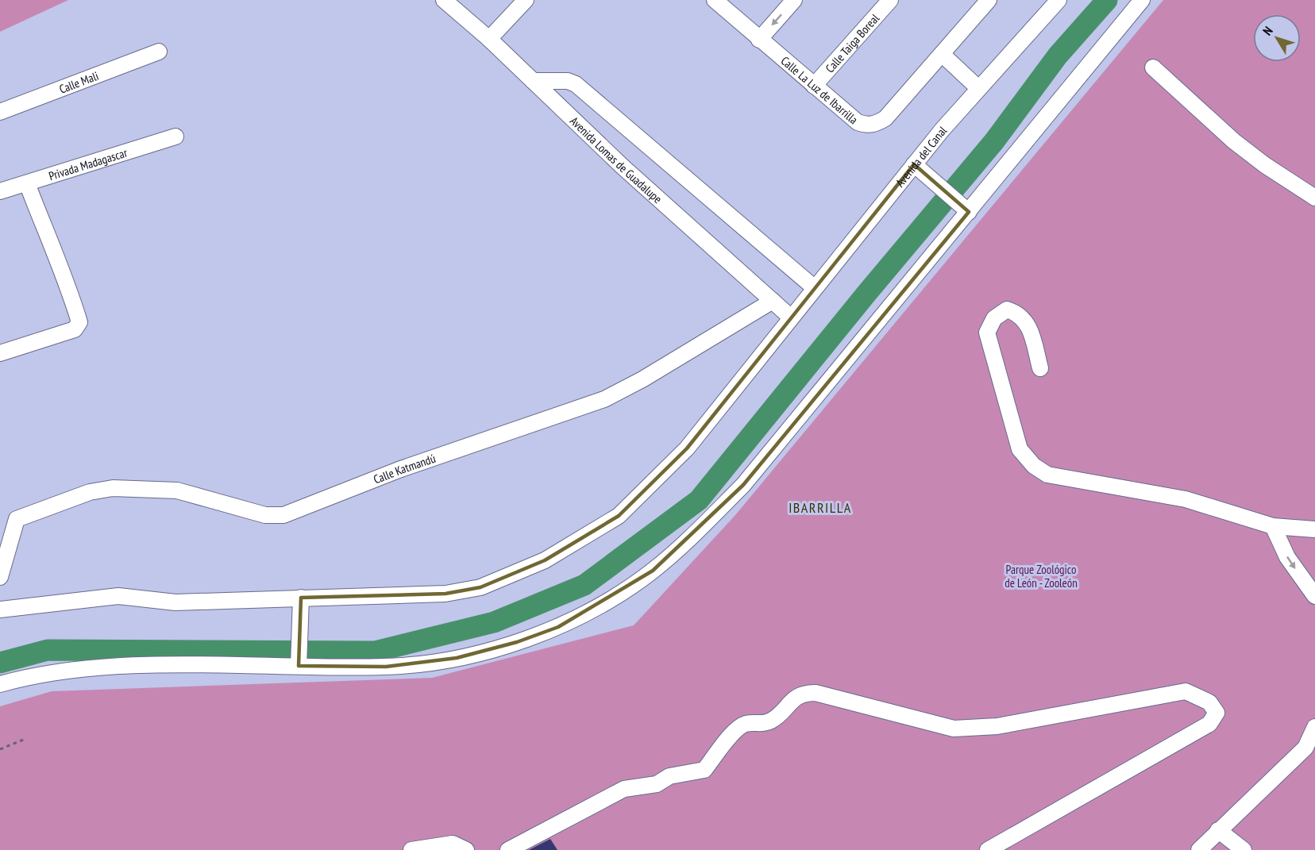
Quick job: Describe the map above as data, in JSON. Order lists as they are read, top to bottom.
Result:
{
  "streets": {
    "street": [
      "Calle Taiga Boreal",
      "Calle Mali",
      "Calle La Luz de Ibarrilla",
      "Avenida del Canal",
      "Avenida Lomas de Guadalupe",
      "Privada Madagascar",
      "Calle Katmandú"
    ]
  },
  "crossings": [
    ["Calle Taiga Boreal", "Calle La Luz de Ibarrilla"],
    ["Avenida del Canal", "Avenida Lomas de Guadalupe"],
    ["Avenida Lomas de Guadalupe", "Calle Katmandú"]
  ],
  "districts": ["IBARRILLA"],
  "parks": ["Parque Zoológico de León - Zooleón"],
  "north": "top left"
}
